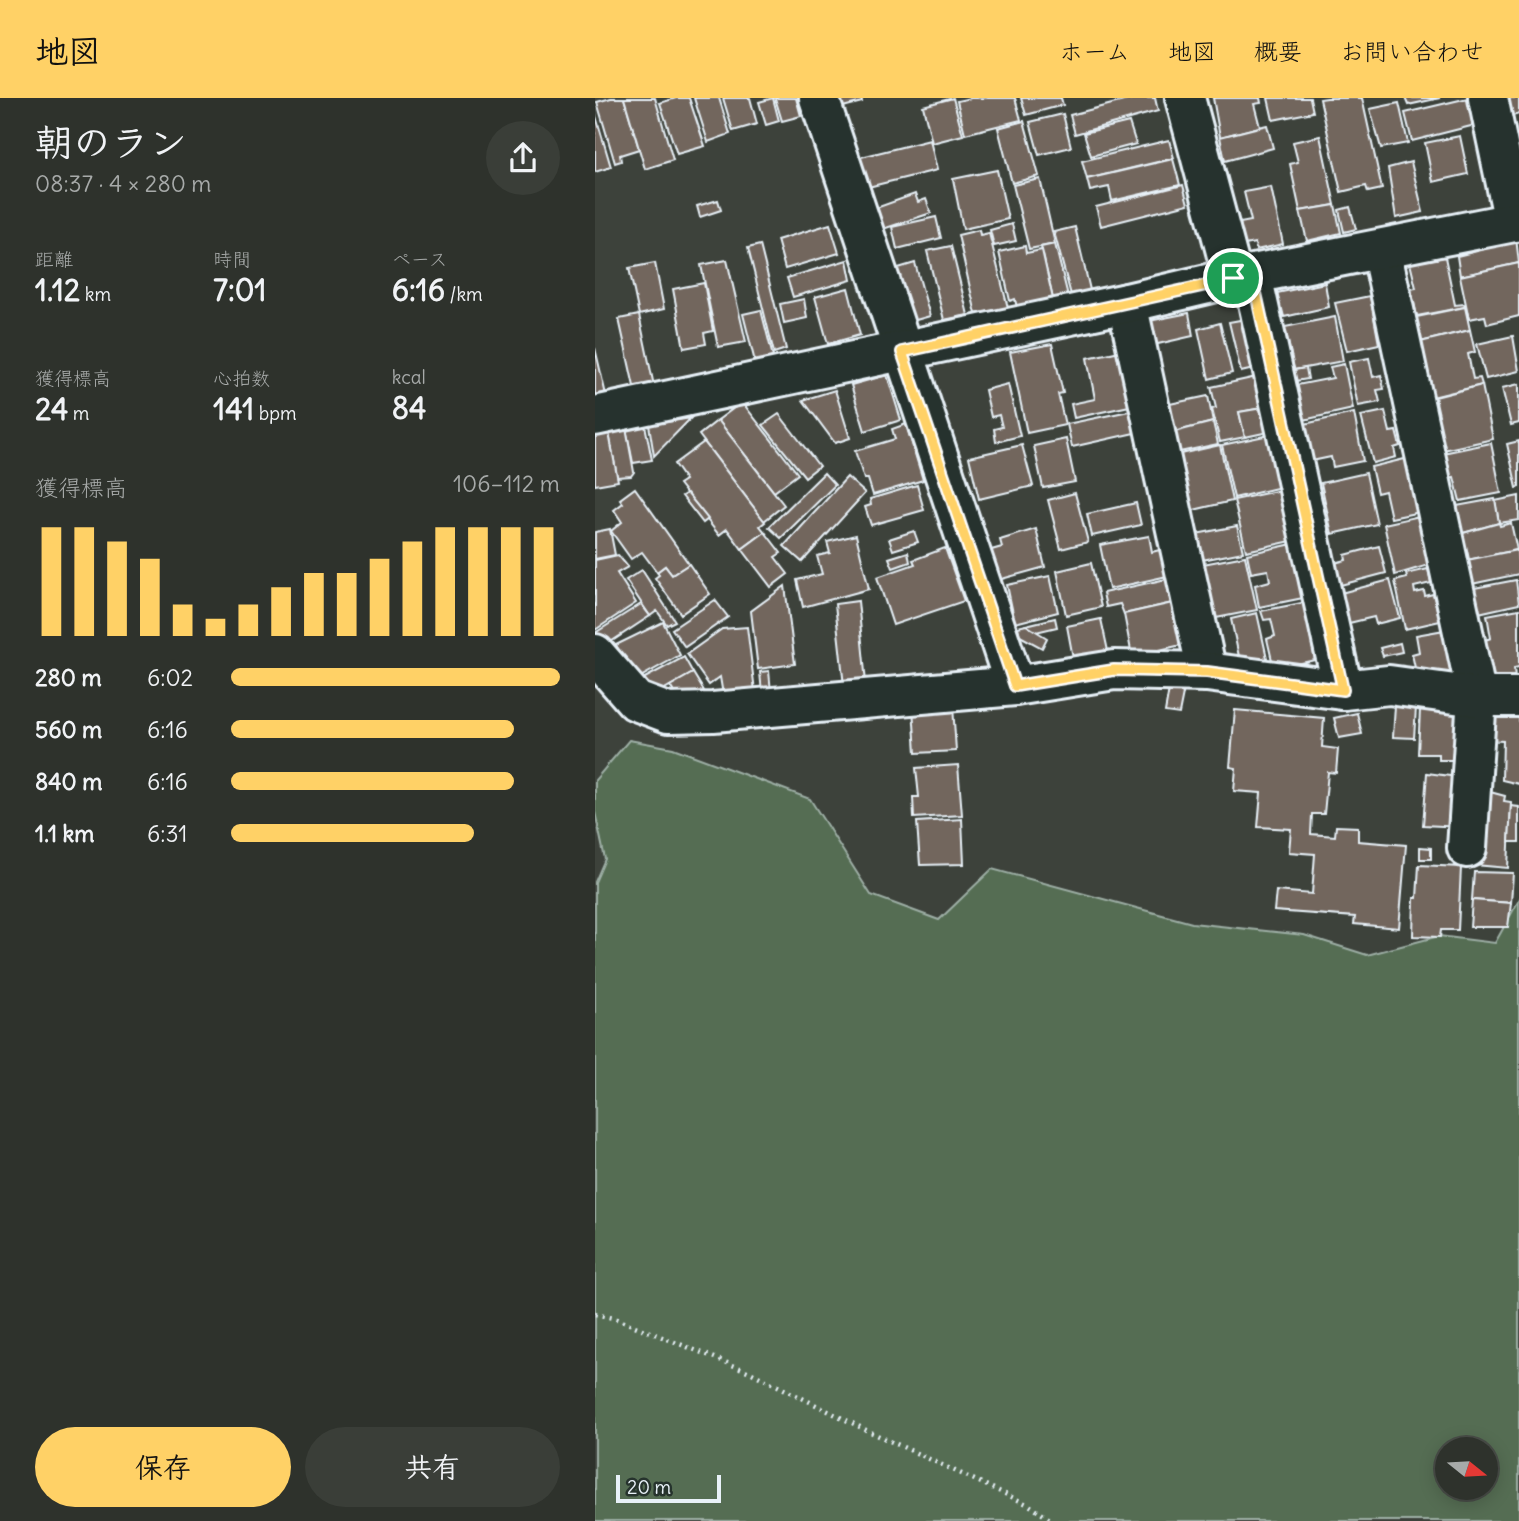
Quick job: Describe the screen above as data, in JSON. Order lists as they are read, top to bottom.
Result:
{
  "scale_bar": "20 m",
  "north": "right",
  "page": {
    "header": "地図",
    "nav": [
      "ホーム",
      "地図",
      "概要",
      "お問い合わせ"
    ],
    "heading": ["朝のラン", "08:37 · 4 × 280 m"],
    "stats": [
      ["距離", "1.12 km"],
      ["時間", "7:01"],
      ["ペース", "6:16 /km"],
      ["獲得標高", "24 m"],
      ["心拍数", "141 bpm"],
      ["kcal", "84"]
    ],
    "chart": ["獲得標高", "106–112 m"],
    "list": [
      {
        "name": "280 m",
        "note": "6:02"
      },
      {
        "name": "560 m",
        "note": "6:16"
      },
      {
        "name": "840 m",
        "note": "6:16"
      },
      {
        "name": "1.1 km",
        "note": "6:31"
      }
    ],
    "buttons": ["保存", "共有"],
    "scale": "20 m"
  }
}
